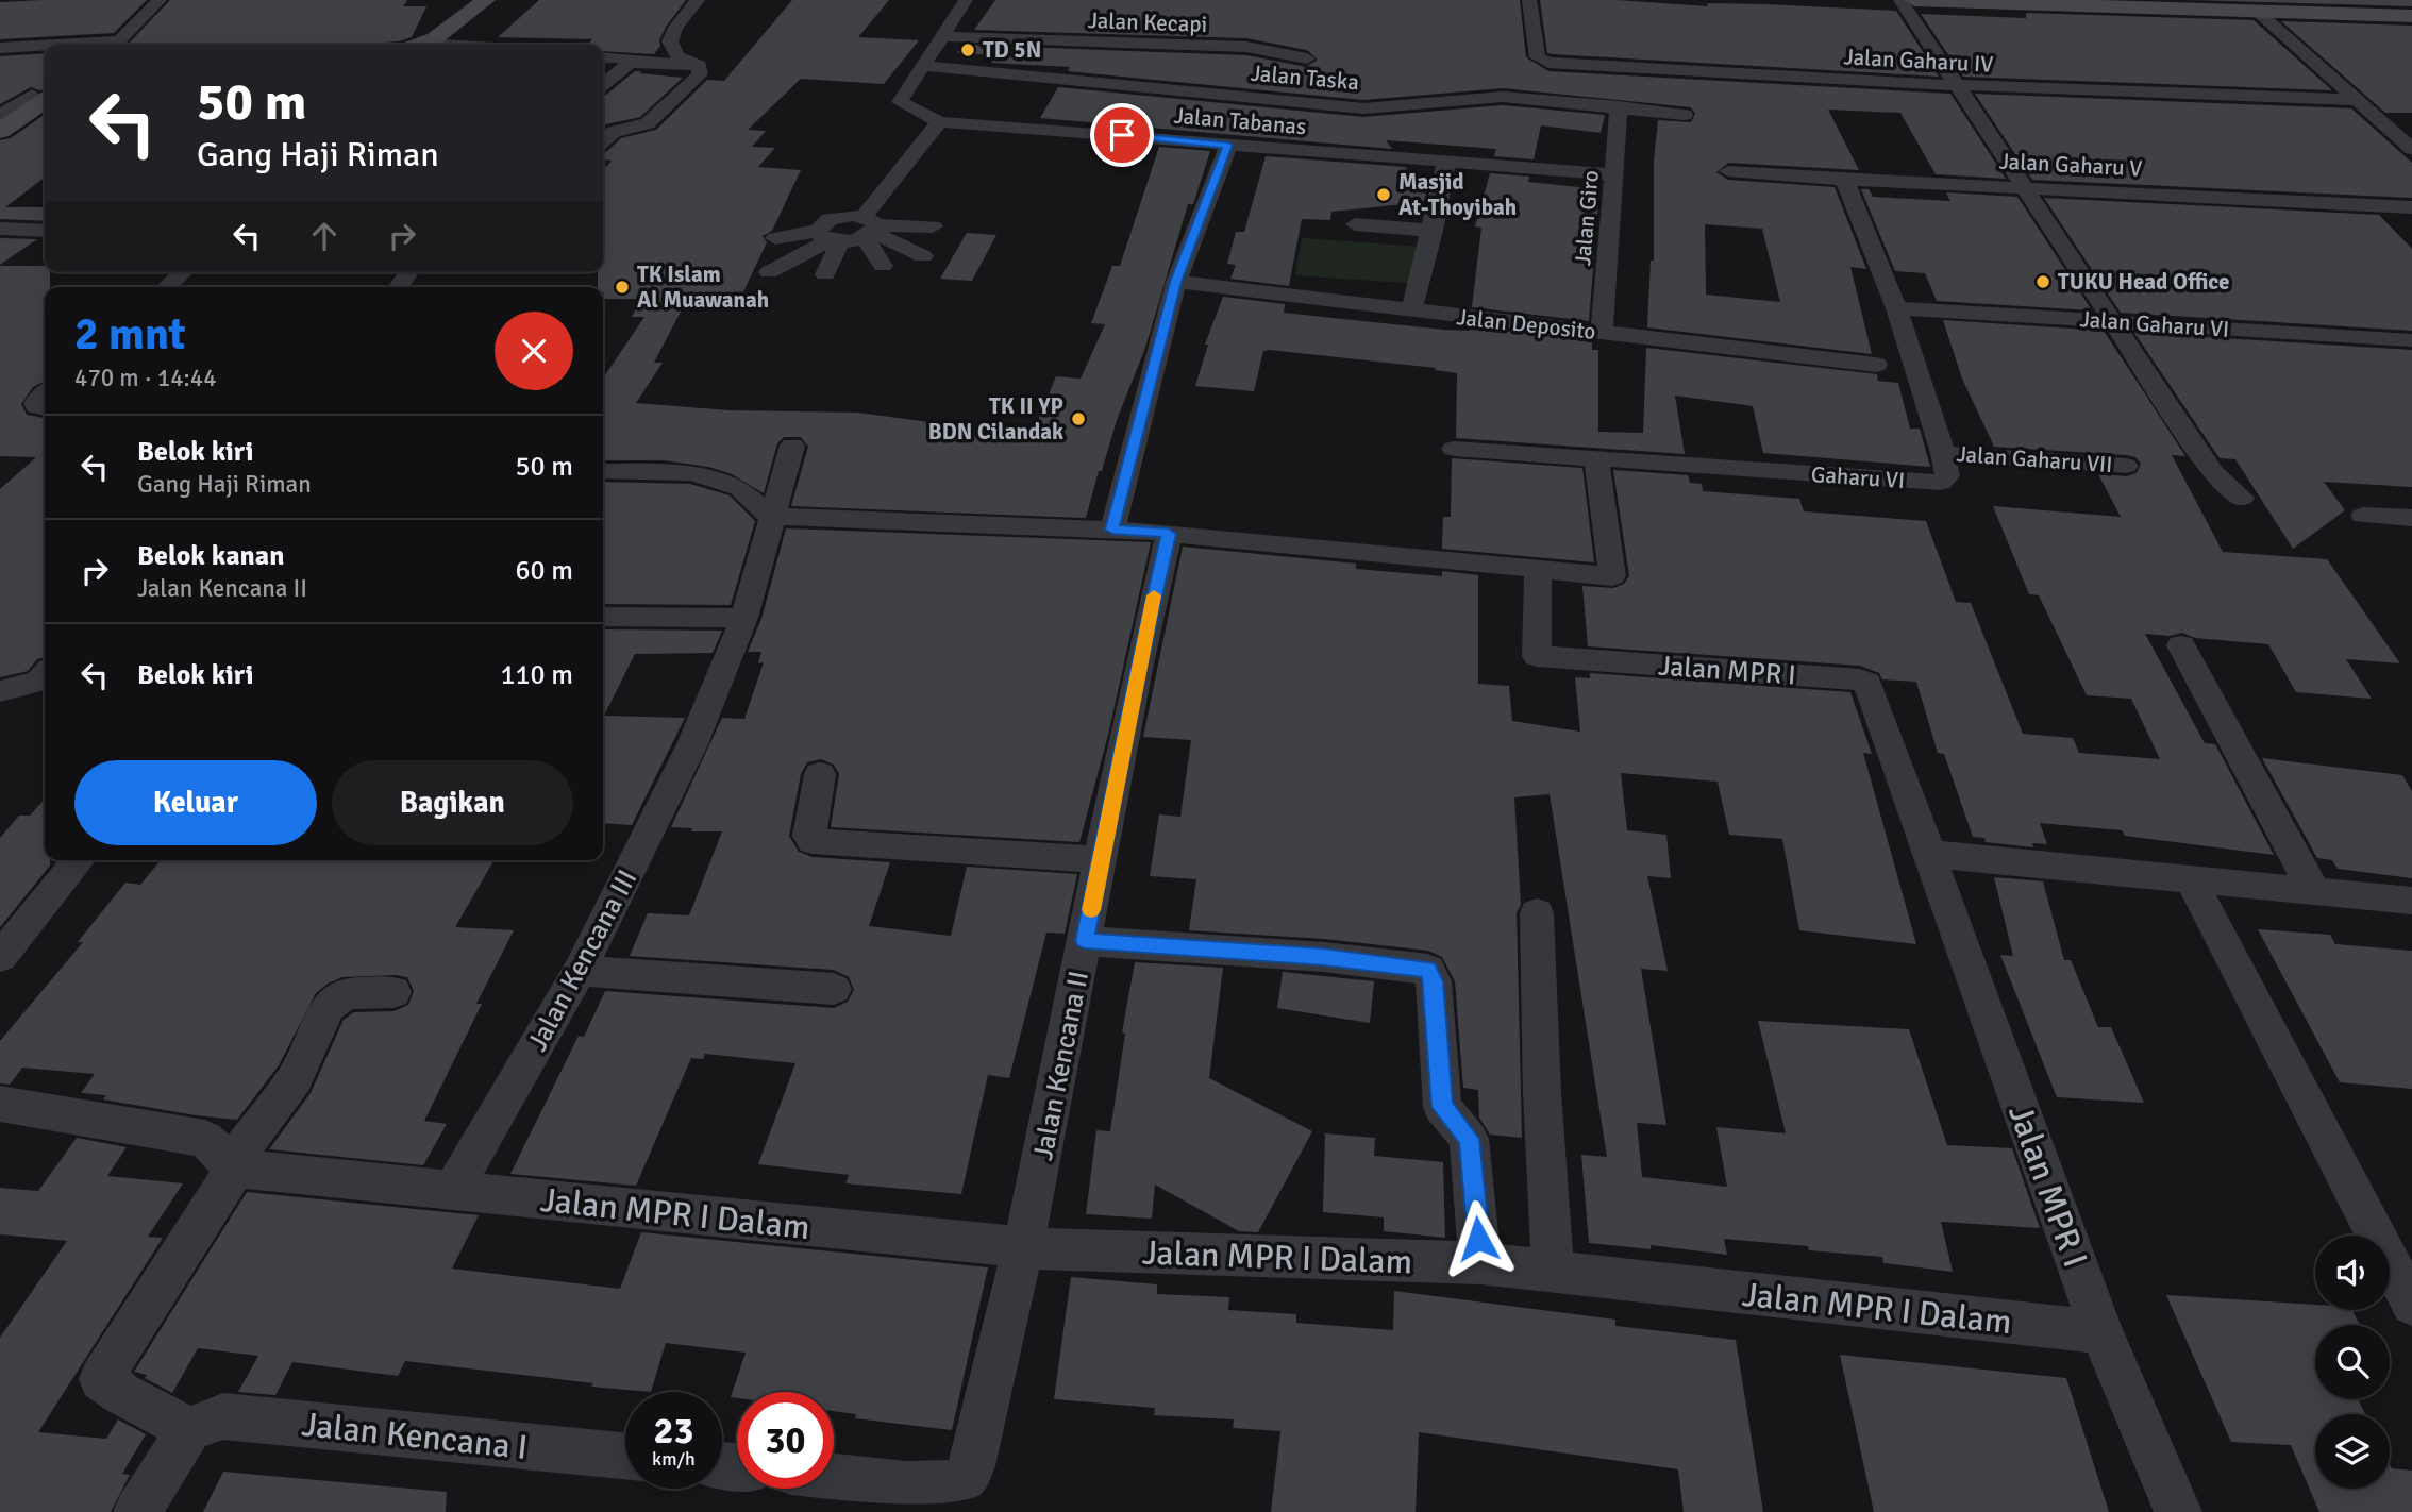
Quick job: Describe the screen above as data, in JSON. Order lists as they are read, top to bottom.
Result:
{
  "streets": {
    "street": [
      "Jalan Kecapi",
      "Jalan Gaharu IV",
      "Jalan Taska",
      "Jalan Tabanas",
      "Jalan Gaharu V",
      "Jalan Giro",
      "Jalan Deposito",
      "Jalan Gaharu VI",
      "Jalan Gaharu VII",
      "Gaharu VI",
      "Jalan MPR I",
      "Jalan Kencana III",
      "Jalan Kencana II",
      "Jalan MPR I Dalam",
      "Jalan Kencana I"
    ]
  },
  "crossings": [
    ["Jalan Kecapi", "Jalan Tabanas"],
    ["Jalan Taska", "Jalan Tabanas"],
    ["Jalan Taska", "Jalan Giro"],
    ["Jalan Tabanas", "Jalan Giro"],
    ["Jalan Gaharu V", "Gaharu VI"],
    ["Jalan Giro", "Jalan Deposito"],
    ["Jalan Gaharu VI", "Gaharu VI"],
    ["Jalan Gaharu VII", "Gaharu VI"],
    ["Jalan MPR I", "Jalan MPR I Dalam"],
    ["Jalan Kencana III", "Jalan MPR I Dalam"],
    ["Jalan Kencana II", "Jalan MPR I Dalam"]
  ],
  "places": [
    "TD 5N",
    "Masjid At-Thoyibah",
    "TUKU Head Office",
    "TK Islam Al Muawanah",
    "TK II YP BDN Cilandak"
  ],
  "page": {
    "turn": ["50 m", "Gang Haji Riman"],
    "heading": ["2 mnt", "470 m · 14:44"],
    "list": [
      {
        "name": "Belok kiri",
        "note": "Gang Haji Riman",
        "value": "50 m"
      },
      {
        "name": "Belok kanan",
        "note": "Jalan Kencana II",
        "value": "60 m"
      },
      {
        "name": "Belok kiri",
        "value": "110 m"
      }
    ],
    "buttons": ["Keluar", "Bagikan"],
    "speed": "23 km/h",
    "limit": "30"
  }
}
